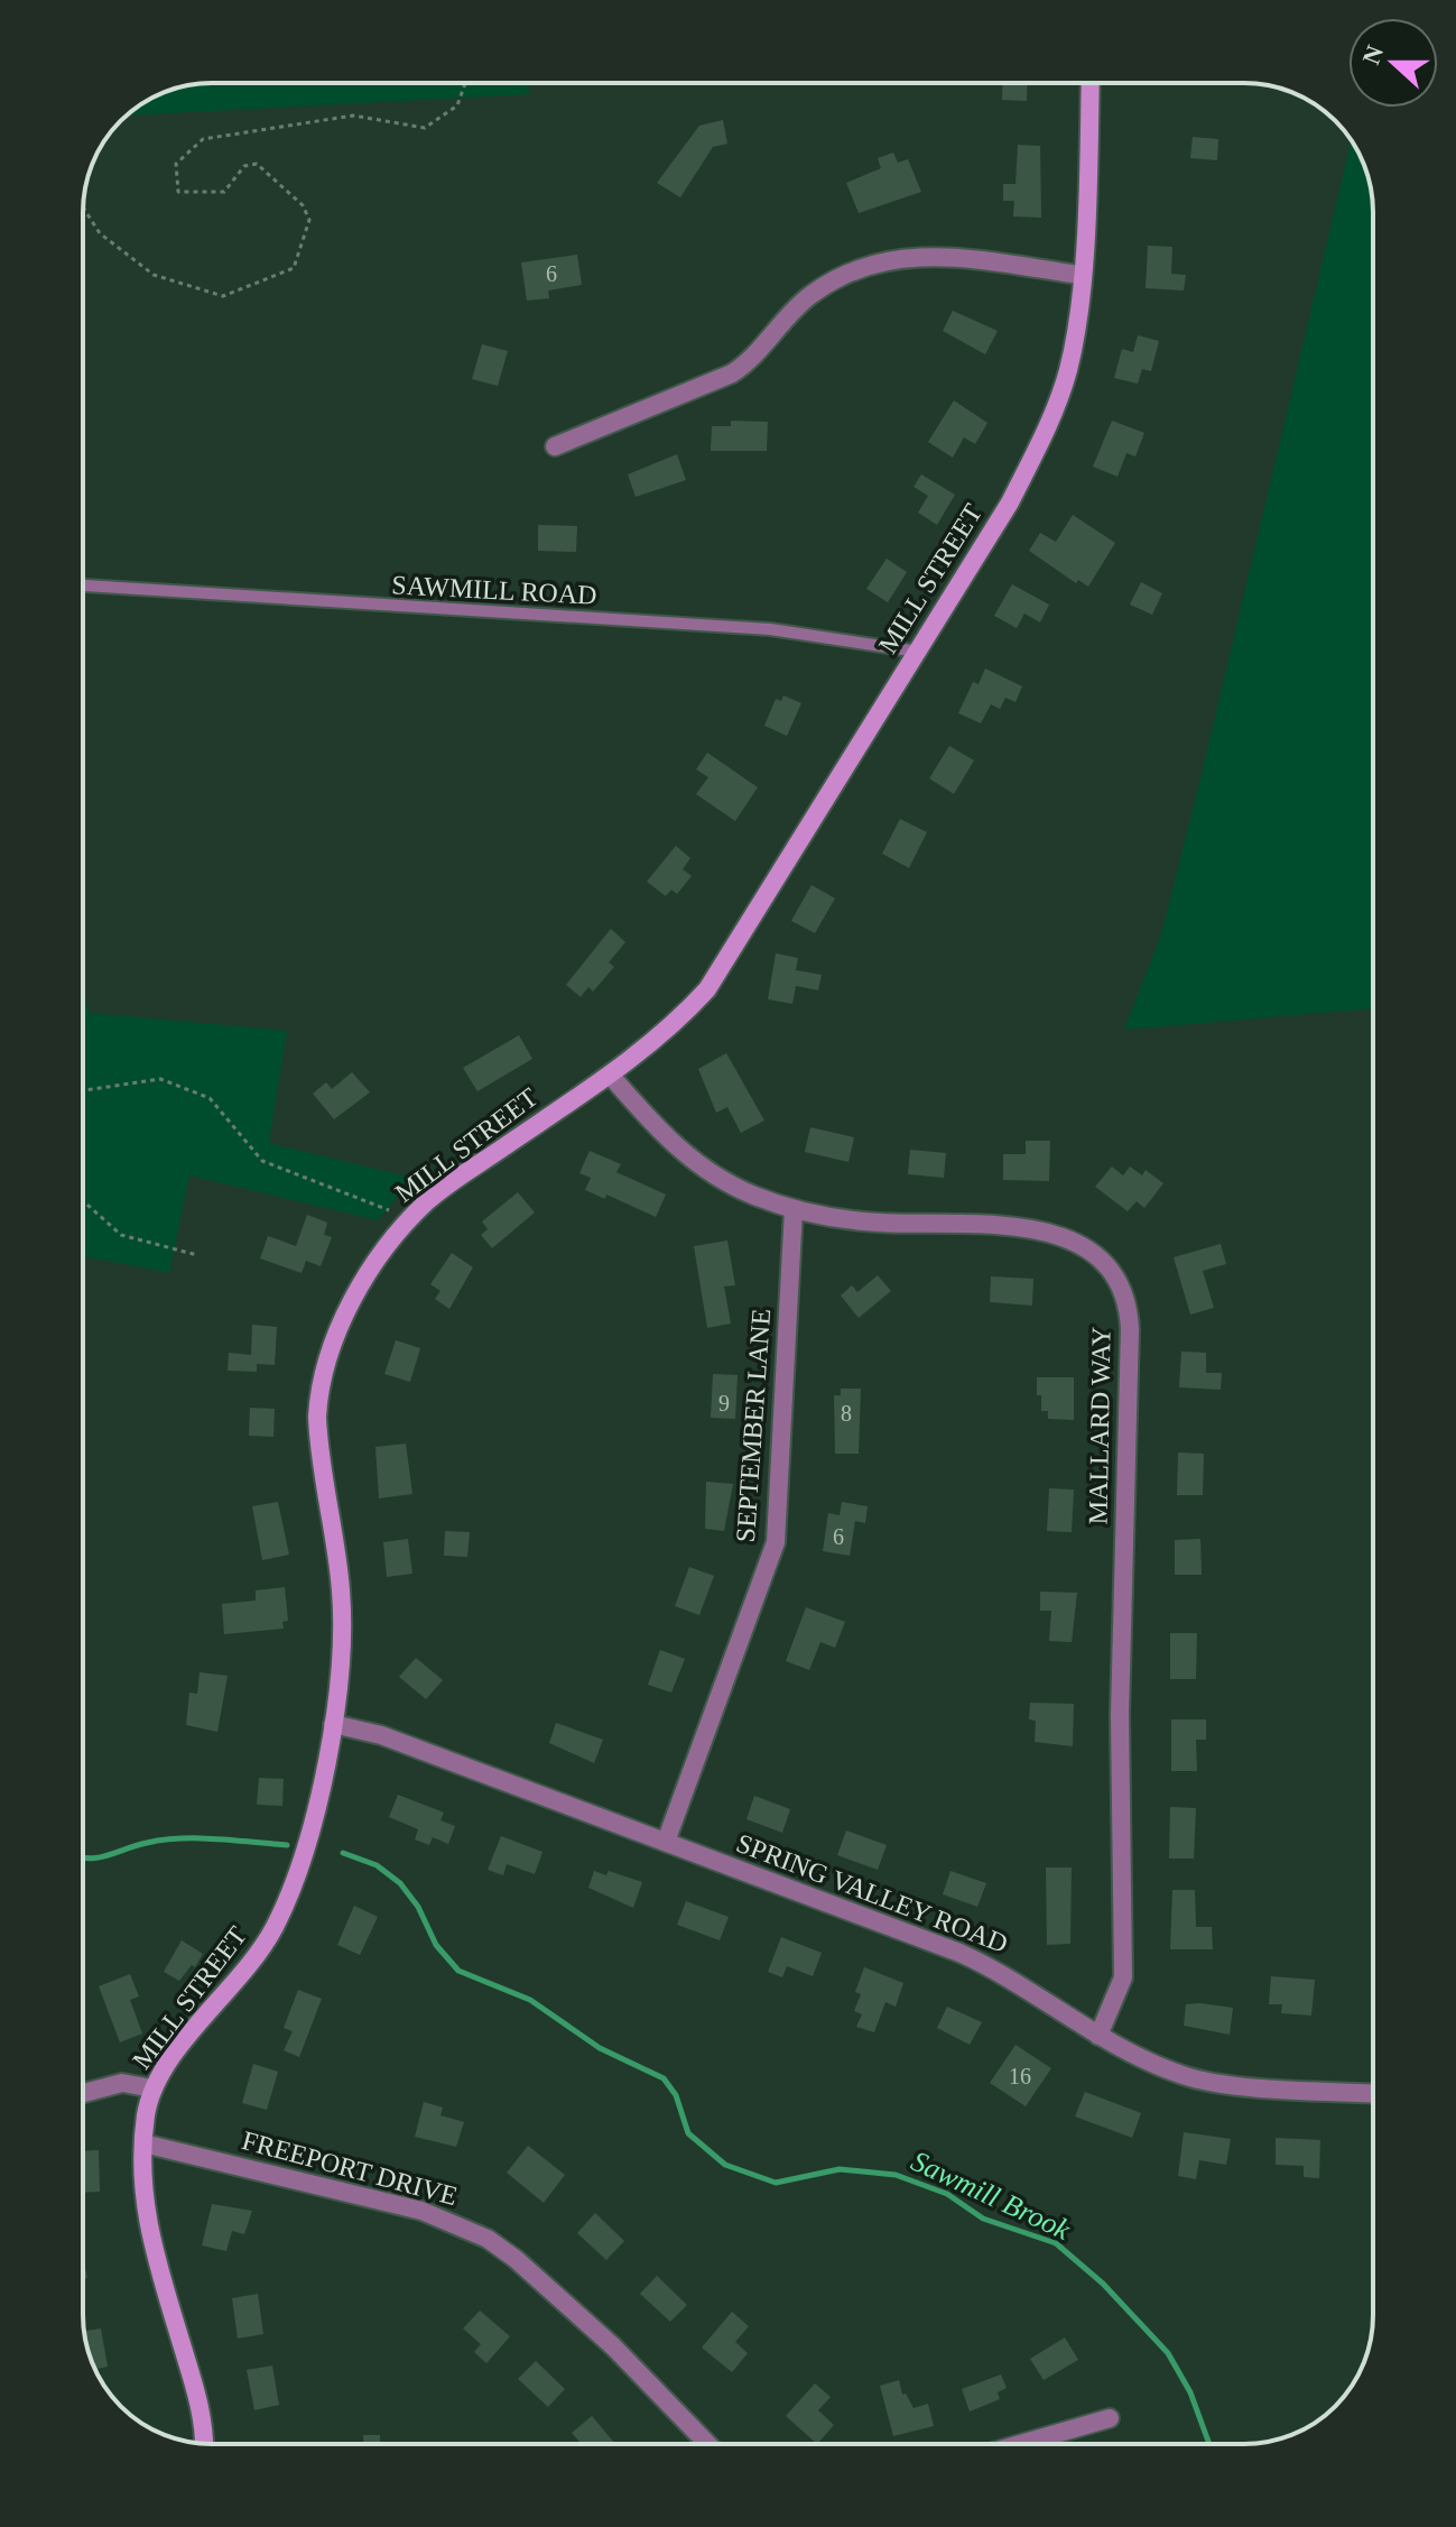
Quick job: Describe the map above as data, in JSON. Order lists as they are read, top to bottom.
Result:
{
  "streets": {
    "street": [
      "MILL STREET",
      "SEPTEMBER LANE",
      "MALLARD WAY",
      "SPRING VALLEY ROAD",
      "FREEPORT DRIVE"
    ],
    "lane": ["SAWMILL ROAD"]
  },
  "crossings": [
    ["MILL STREET", "SAWMILL ROAD"],
    ["MILL STREET", "MALLARD WAY"],
    ["MILL STREET", "SPRING VALLEY ROAD"],
    ["MILL STREET", "FREEPORT DRIVE"],
    ["SEPTEMBER LANE", "MALLARD WAY"],
    ["SEPTEMBER LANE", "SPRING VALLEY ROAD"],
    ["MALLARD WAY", "SPRING VALLEY ROAD"]
  ],
  "water": ["Sawmill Brook"],
  "house_numbers": [
    "6",
    "9",
    "8",
    "6",
    "16"
  ],
  "north": "left"
}
